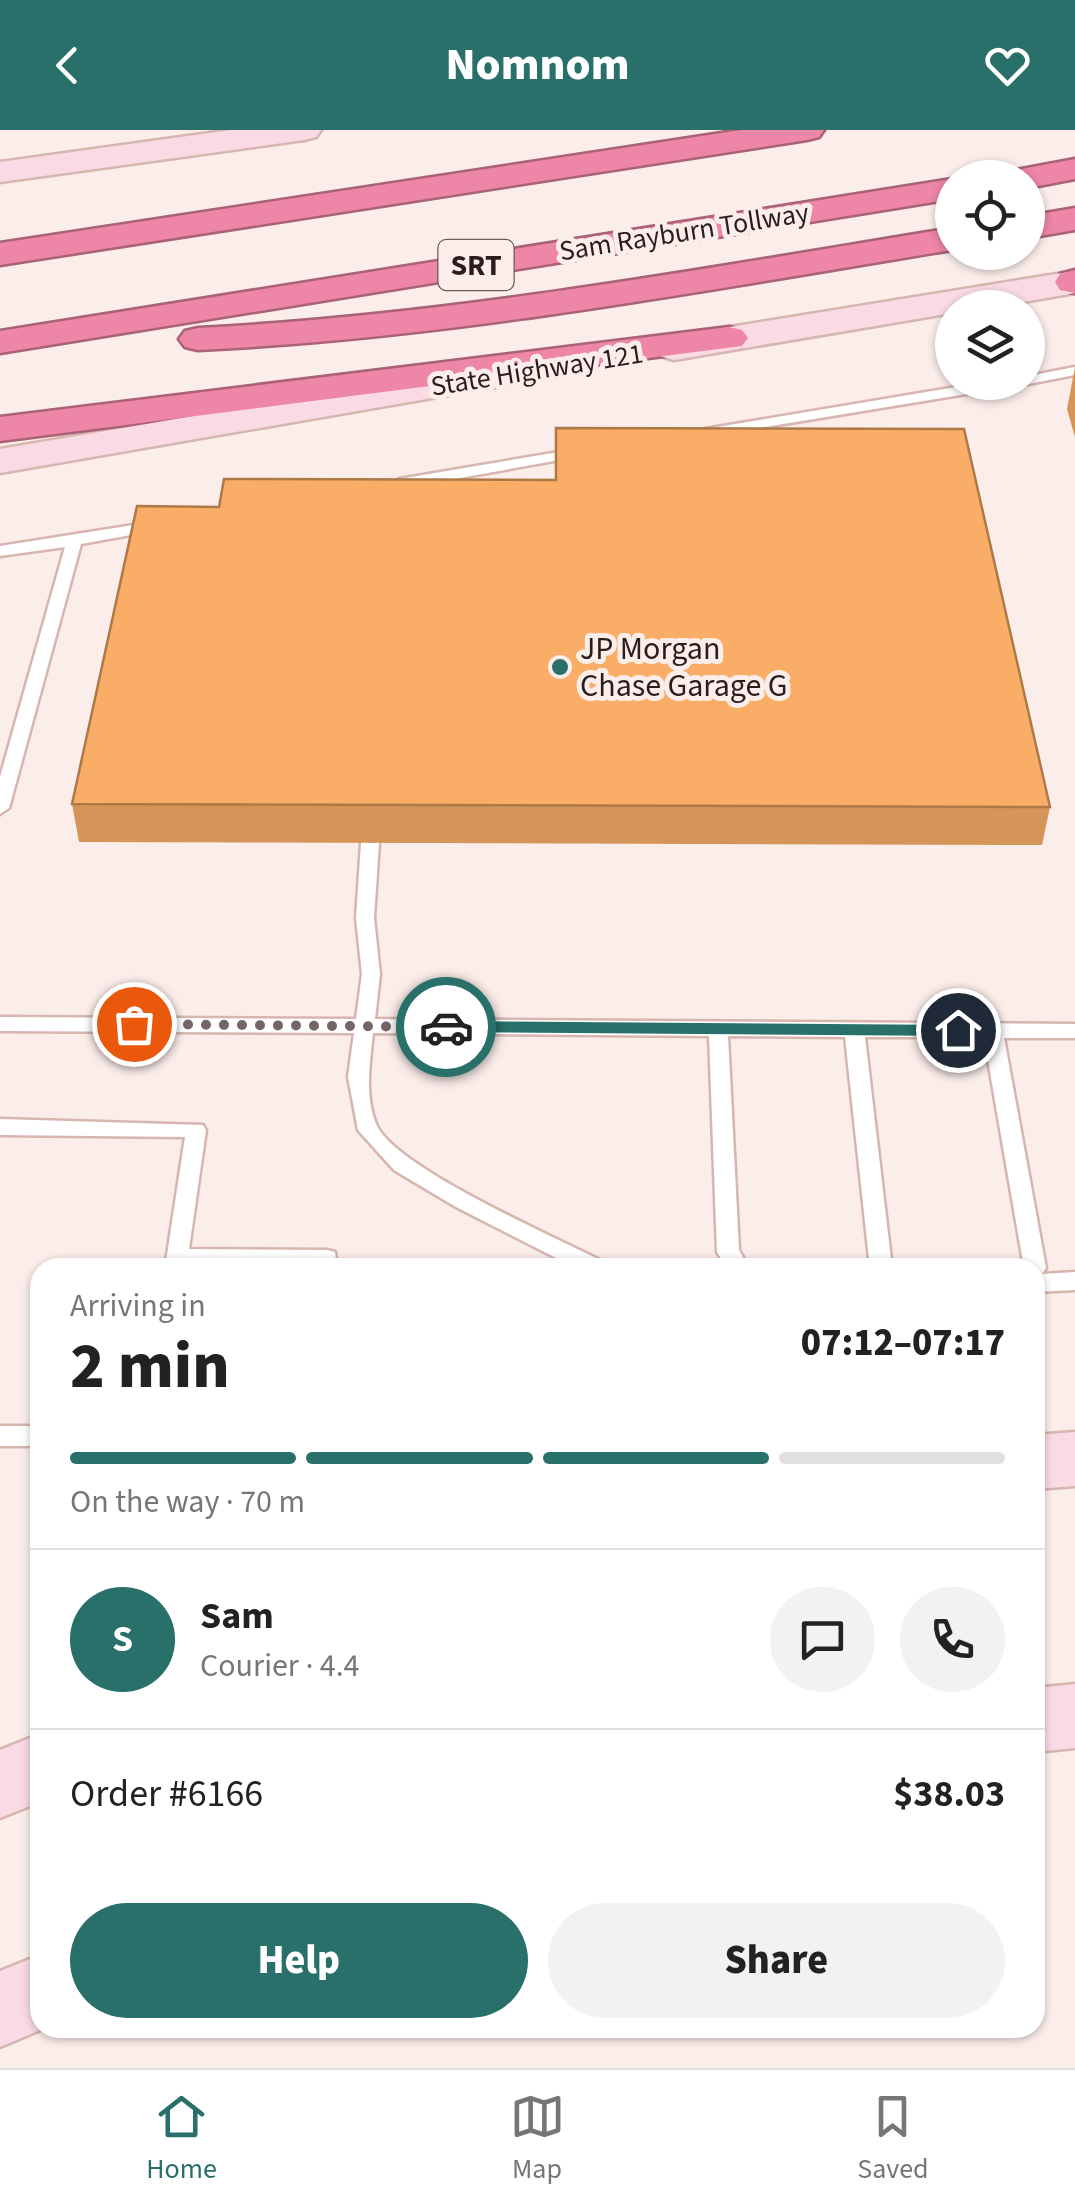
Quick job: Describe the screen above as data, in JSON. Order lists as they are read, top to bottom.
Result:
{
  "streets": {
    "highway": ["Sam Rayburn Tollway", "SRT"],
    "main road": ["State Highway 121"]
  },
  "places": ["JP Morgan Chase Garage G"],
  "page": {
    "header": "Nomnom",
    "heading": ["2 min", "Arriving in", "07:12–07:17"],
    "panel": [
      "Sam",
      "Courier · 4.4",
      "Order #6166",
      "$38.03"
    ],
    "bar": "On the way · 70 m",
    "round": "S",
    "buttons": ["Help", "Share"],
    "tabs": ["Home", "Map", "Saved"]
  }
}
